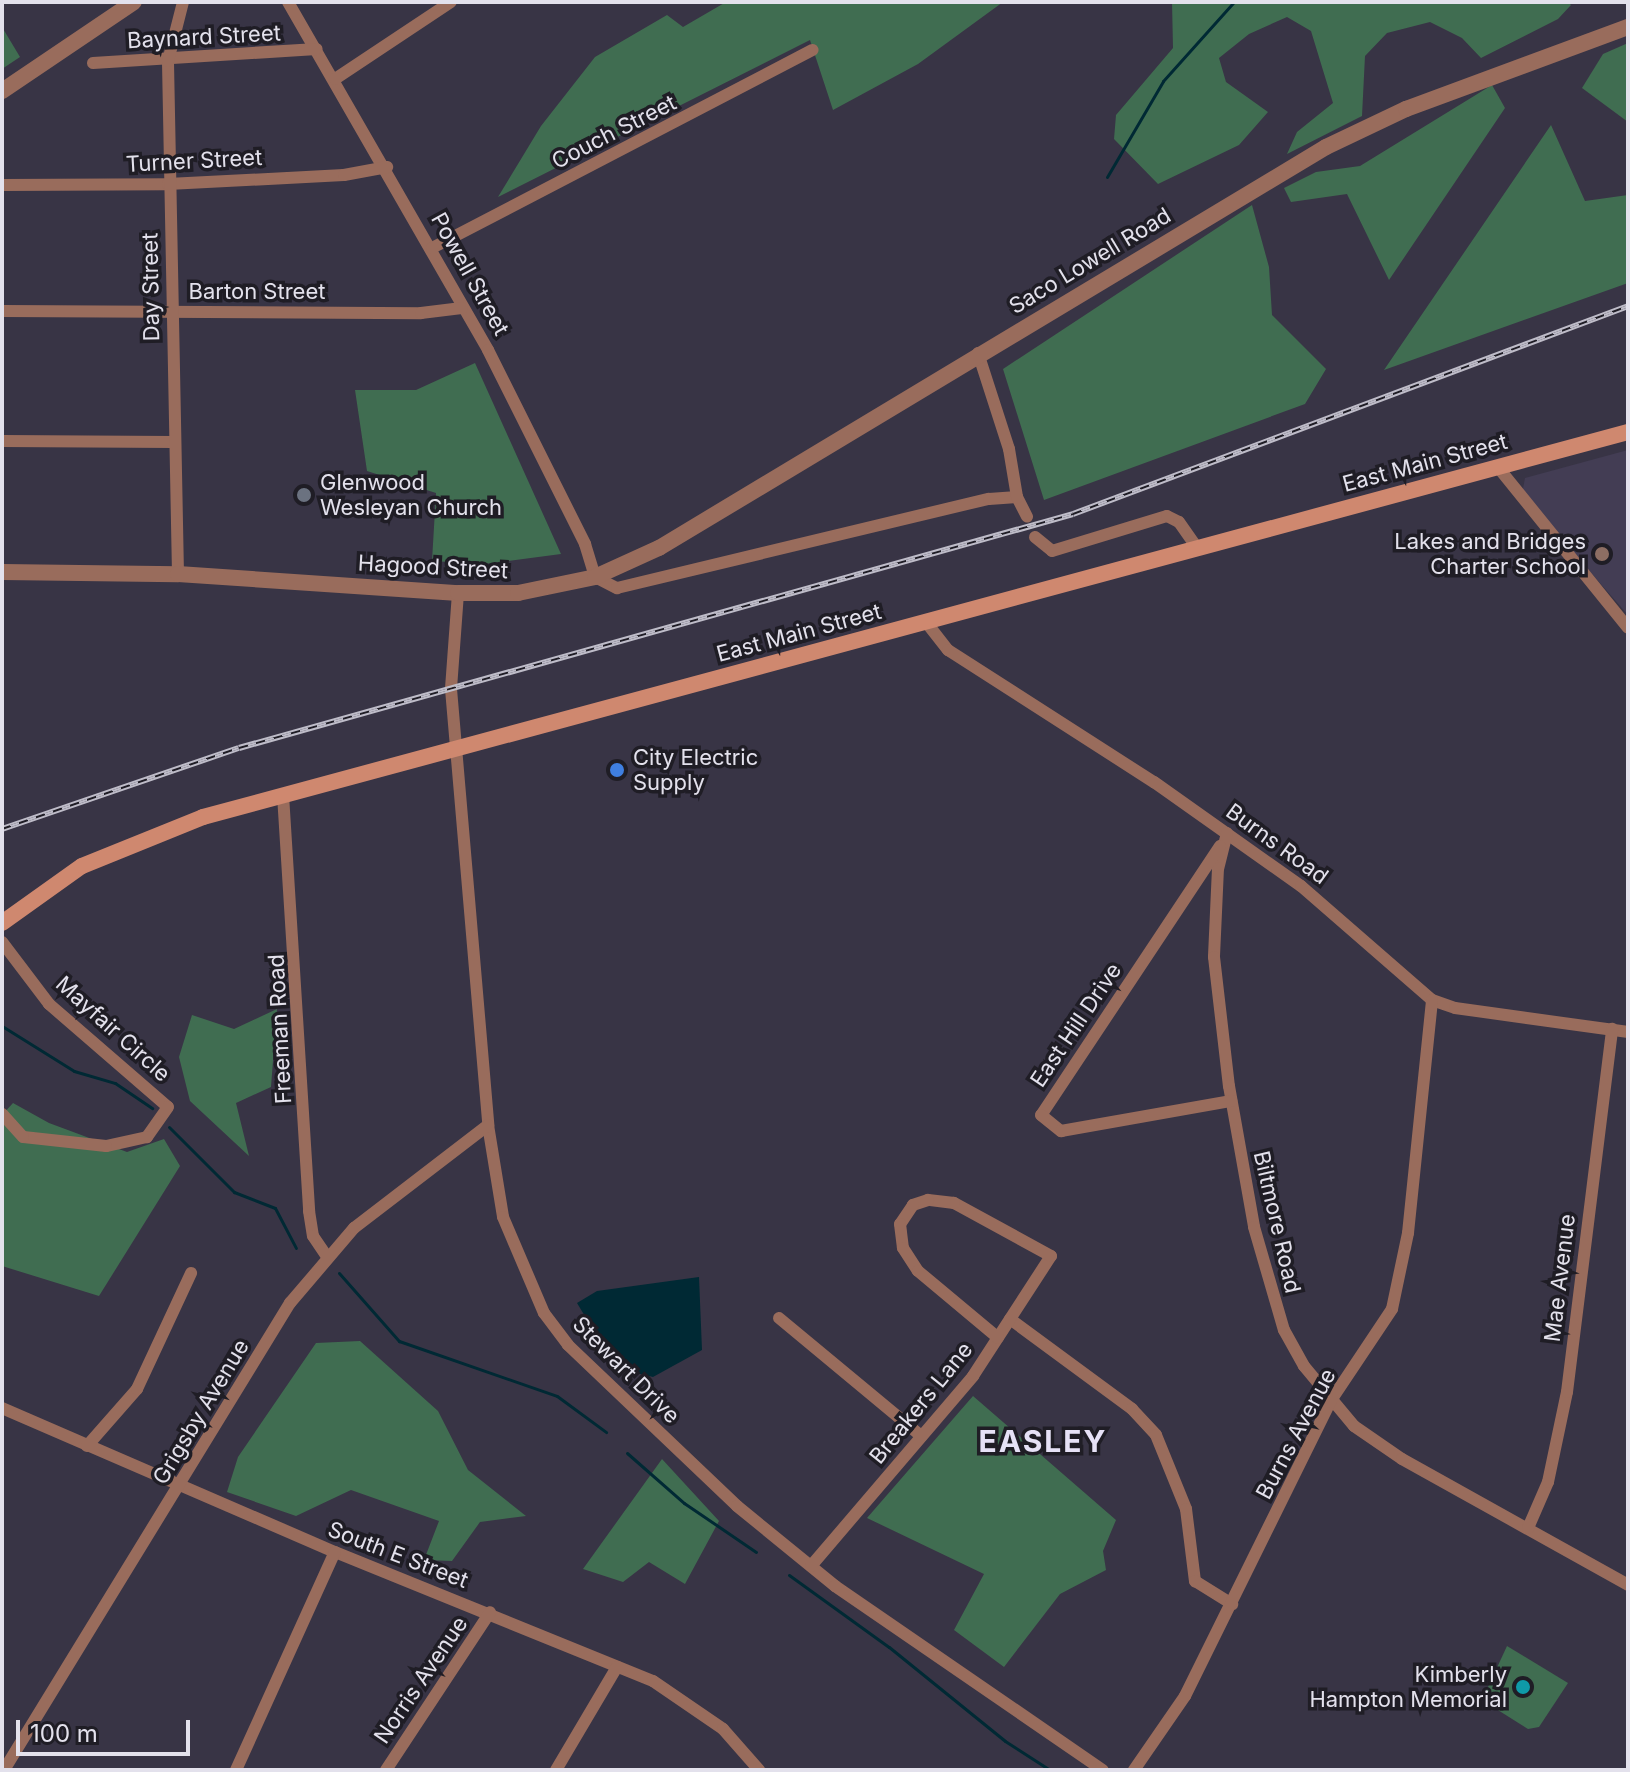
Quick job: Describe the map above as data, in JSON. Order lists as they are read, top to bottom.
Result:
{
  "streets": {
    "main road": ["East Main Street"],
    "street": [
      "Baynard Street",
      "Couch Street",
      "Turner Street",
      "Saco Lowell Road",
      "Powell Street",
      "Day Street",
      "Barton Street",
      "Hagood Street",
      "Burns Road",
      "East Hill Drive",
      "Mayfair Circle",
      "Freeman Road",
      "Biltmore Road",
      "Mae Avenue",
      "Stewart Drive",
      "Breakers Lane",
      "Grigsby Avenue",
      "Burns Avenue",
      "South E Street",
      "Norris Avenue"
    ]
  },
  "crossings": [
    ["Baynard Street", "Powell Street"],
    ["Baynard Street", "Day Street"],
    ["Couch Street", "Powell Street"],
    ["Turner Street", "Powell Street"],
    ["Turner Street", "Day Street"],
    ["Saco Lowell Road", "Powell Street"],
    ["Saco Lowell Road", "Hagood Street"],
    ["Powell Street", "Barton Street"],
    ["Powell Street", "Hagood Street"],
    ["Day Street", "Barton Street"],
    ["Day Street", "Hagood Street"],
    ["East Main Street", "Burns Road"],
    ["East Main Street", "Freeman Road"],
    ["East Main Street", "Stewart Drive"],
    ["Hagood Street", "Stewart Drive"],
    ["Burns Road", "East Hill Drive"],
    ["Burns Road", "Biltmore Road"],
    ["Burns Road", "Mae Avenue"],
    ["Burns Road", "Burns Avenue"],
    ["East Hill Drive", "Biltmore Road"],
    ["Freeman Road", "Grigsby Avenue"],
    ["Biltmore Road", "Mae Avenue"],
    ["Biltmore Road", "Burns Avenue"],
    ["Stewart Drive", "Breakers Lane"],
    ["Stewart Drive", "Grigsby Avenue"],
    ["Grigsby Avenue", "South E Street"],
    ["South E Street", "Norris Avenue"]
  ],
  "districts": ["EASLEY"],
  "places": [
    "Glenwood Wesleyan Church",
    "Lakes and Bridges Charter School",
    "City Electric Supply",
    "Kimberly Hampton Memorial"
  ],
  "scale_bar": "100 m"
}
